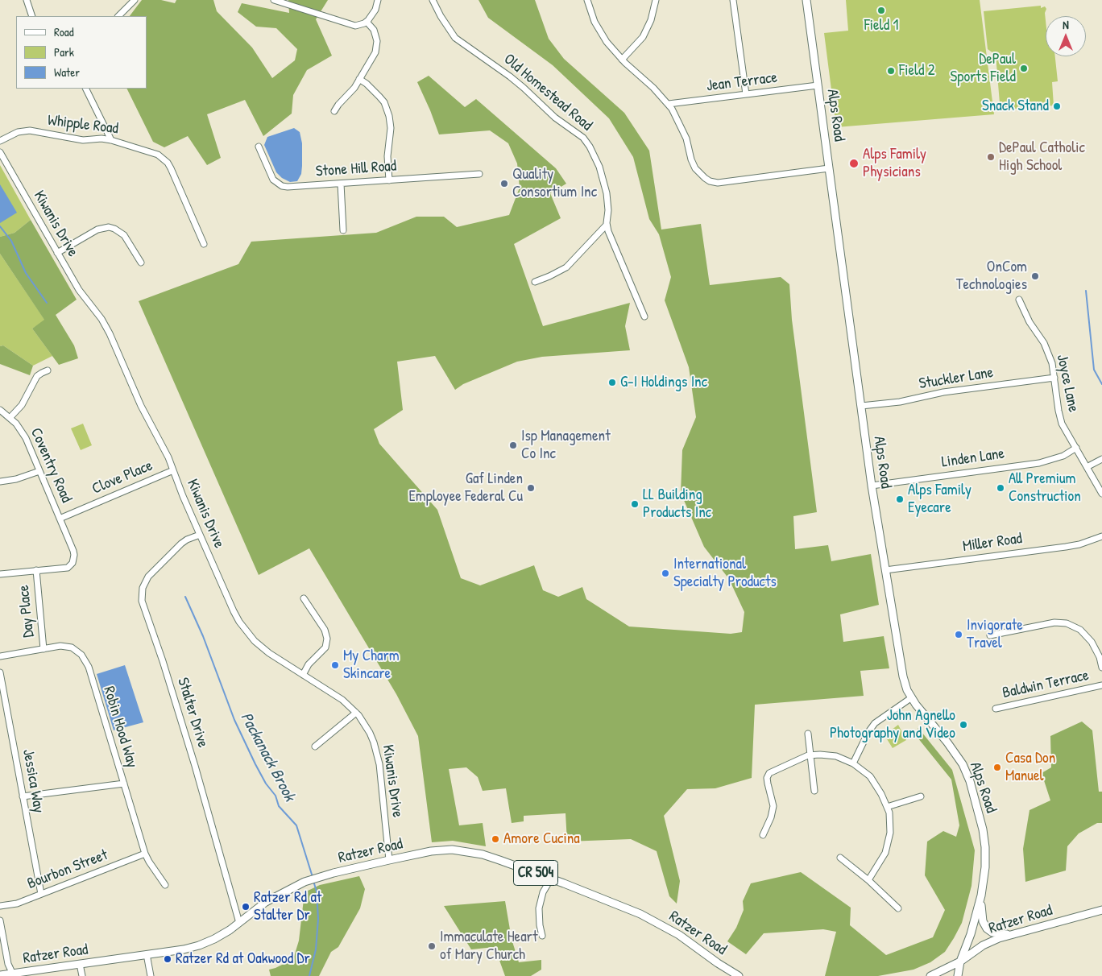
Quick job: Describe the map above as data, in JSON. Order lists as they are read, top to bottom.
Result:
{
  "streets": {
    "main road": ["Alps Road", "Ratzer Road", "CR 504"],
    "street": [
      "Jean Terrace",
      "Old Homestead Road",
      "Whipple Road",
      "Stone Hill Road",
      "Kiwanis Drive",
      "Stuckler Lane",
      "Joyce Lane",
      "Linden Lane",
      "Coventry Road",
      "Clove Place",
      "Miller Road",
      "Day Place",
      "Baldwin Terrace",
      "Stalter Drive",
      "Robin Hood Way",
      "Jessica Way",
      "Bourbon Street"
    ]
  },
  "crossings": [
    ["Jean Terrace", "Alps Road"],
    ["Alps Road", "Stuckler Lane"],
    ["Alps Road", "Linden Lane"],
    ["Alps Road", "Miller Road"],
    ["Alps Road", "Ratzer Road"],
    ["Kiwanis Drive", "Clove Place"],
    ["Kiwanis Drive", "Stalter Drive"],
    ["Kiwanis Drive", "Ratzer Road"],
    ["Stuckler Lane", "Joyce Lane"],
    ["Joyce Lane", "Linden Lane"],
    ["Coventry Road", "Clove Place"],
    ["Coventry Road", "Day Place"],
    ["Day Place", "Robin Hood Way"],
    ["Stalter Drive", "Ratzer Road"],
    ["Robin Hood Way", "Bourbon Street"],
    ["Jessica Way", "Bourbon Street"]
  ],
  "water": ["Packanack Brook"],
  "places": [
    "Field 1",
    "DePaul Sports Field",
    "Field 2",
    "Snack Stand",
    "DePaul Catholic High School",
    "Alps Family Physicians",
    "Quality Consortium Inc",
    "OnCom Technologies",
    "G-I Holdings Inc",
    "Isp Management Co Inc",
    "Gaf Linden Employee Federal Cu",
    "All Premium Construction",
    "Alps Family Eyecare",
    "LL Building Products Inc",
    "International Specialty Products",
    "Invigorate Travel",
    "My Charm Skincare",
    "John Agnello Photography and Video",
    "Casa Don Manuel",
    "Amore Cucina",
    "Ratzer Rd at Stalter Dr",
    "Immaculate Heart of Mary Church",
    "Ratzer Rd at Oakwood Dr"
  ],
  "legend": ["Road", "Park", "Water"],
  "north": "top"
}
